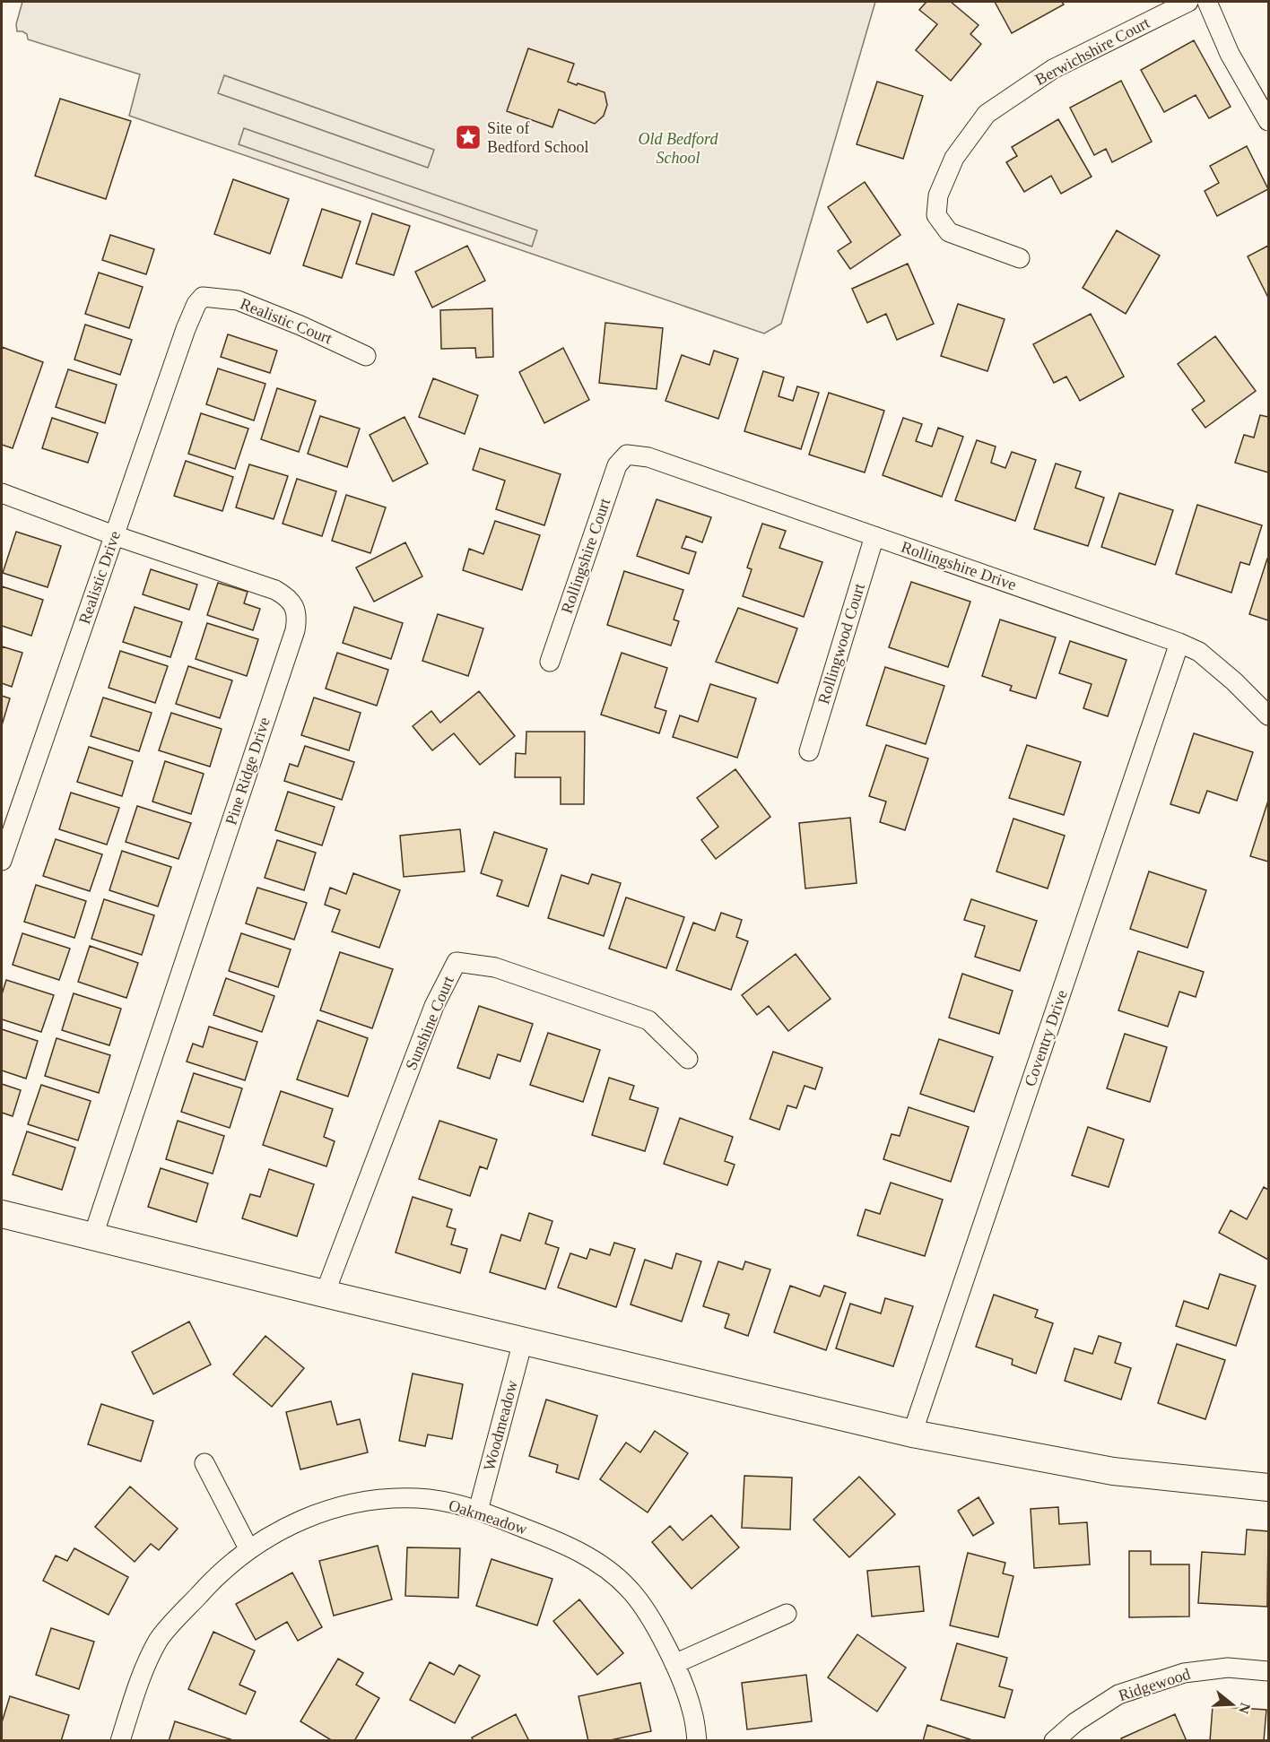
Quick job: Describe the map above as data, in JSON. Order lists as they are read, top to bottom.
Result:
{
  "streets": {
    "street": [
      "Berwichshire Court",
      "Realistic Court",
      "Rollingshire Court",
      "Rollingshire Drive",
      "Realistic Drive",
      "Rollingwood Court",
      "Pine Ridge Drive",
      "Sunshine Court",
      "Coventry Drive",
      "Woodmeadow",
      "Oakmeadow",
      "Ridgewood"
    ]
  },
  "crossings": [
    ["Realistic Court", "Realistic Drive"],
    ["Rollingshire Court", "Rollingshire Drive"],
    ["Rollingshire Drive", "Rollingwood Court"],
    ["Rollingshire Drive", "Coventry Drive"],
    ["Realistic Drive", "Pine Ridge Drive"],
    ["Woodmeadow", "Oakmeadow"]
  ],
  "parks": ["Old Bedford School"],
  "places": {
    "place": ["Site of Bedford School"]
  },
  "north": "right"
}
